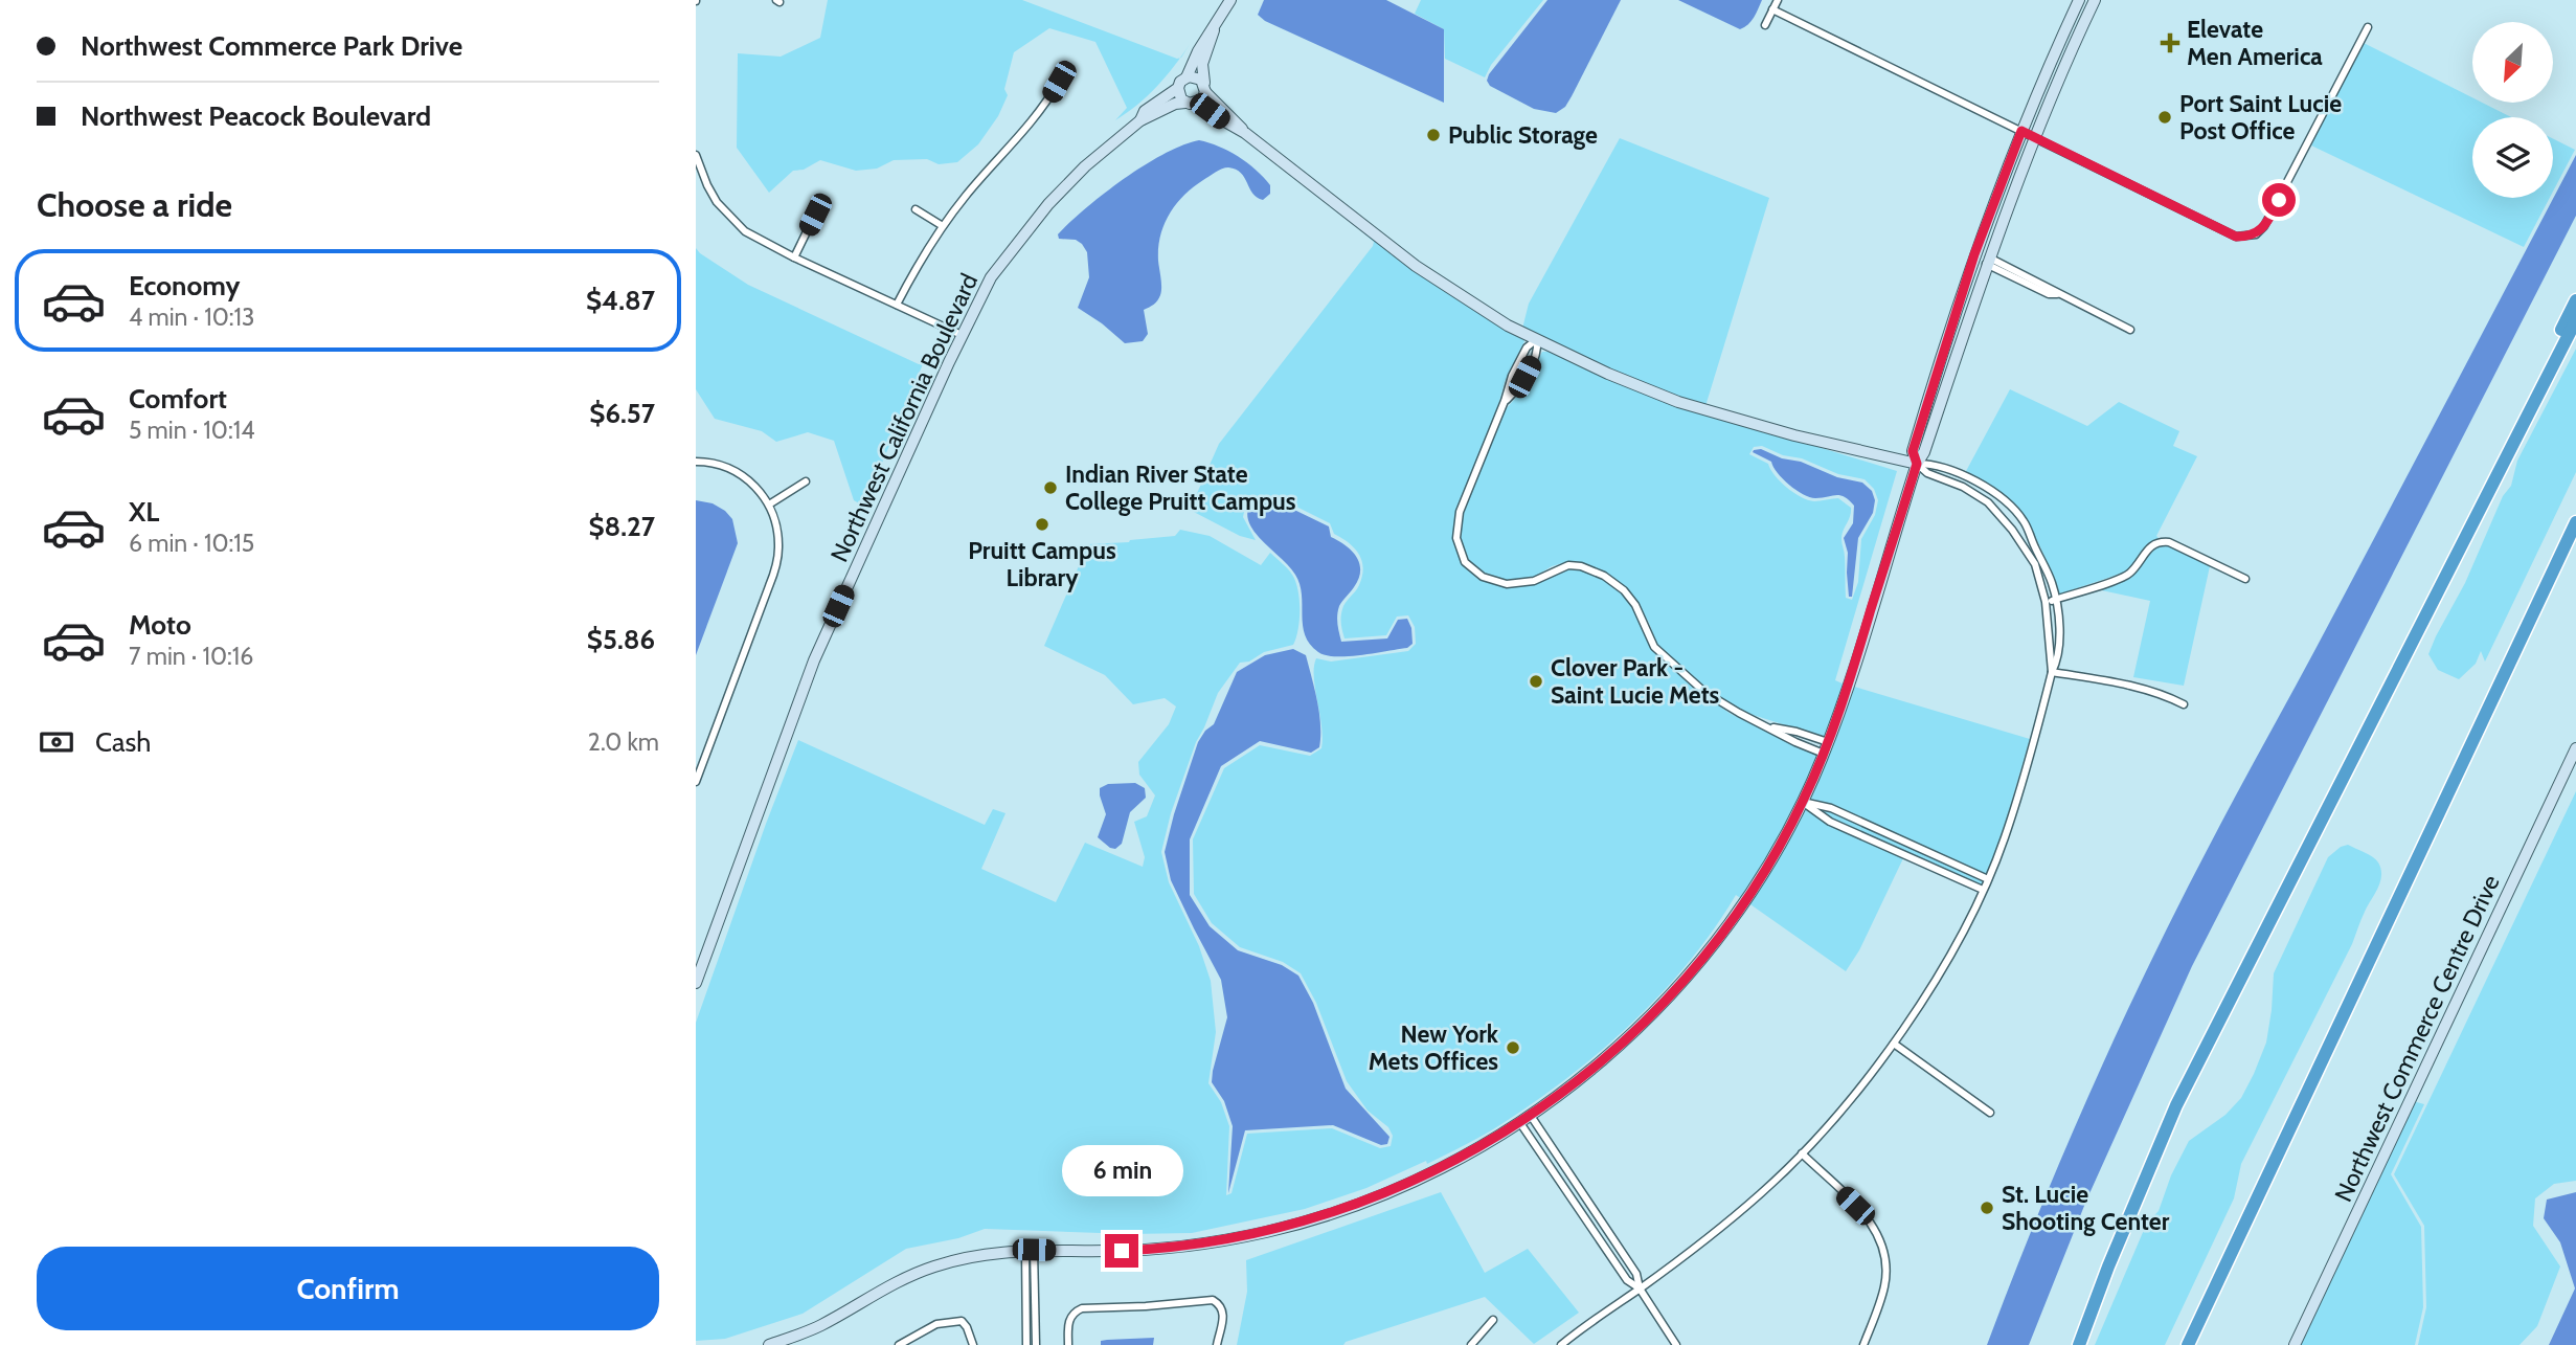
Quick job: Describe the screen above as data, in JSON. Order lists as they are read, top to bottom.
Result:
{
  "streets": {
    "street": ["Northwest California Boulevard", "Northwest Commerce Centre Drive"]
  },
  "places": {
    "health": ["Elevate Men America"],
    "other": [
      "Port Saint Lucie Post Office",
      "Public Storage",
      "Indian River State College Pruitt Campus",
      "Pruitt Campus Library",
      "Clover Park - Saint Lucie Mets",
      "New York Mets Offices",
      "St. Lucie Shooting Center"
    ]
  },
  "north": "bottom left",
  "page": {
    "banner": ["Northwest Commerce Park Drive", "Northwest Peacock Boulevard"],
    "heading": "Choose a ride",
    "list": [
      {
        "name": "Economy",
        "note": "4 min · 10:13",
        "value": "$4.87"
      },
      {
        "name": "Comfort",
        "note": "5 min · 10:14",
        "value": "$6.57"
      },
      {
        "name": "XL",
        "note": "6 min · 10:15",
        "value": "$8.27"
      },
      {
        "name": "Moto",
        "note": "7 min · 10:16",
        "value": "$5.86"
      }
    ],
    "pay": ["Cash", "2.0 km"],
    "bubble": "6 min",
    "buttons": "Confirm"
  }
}
